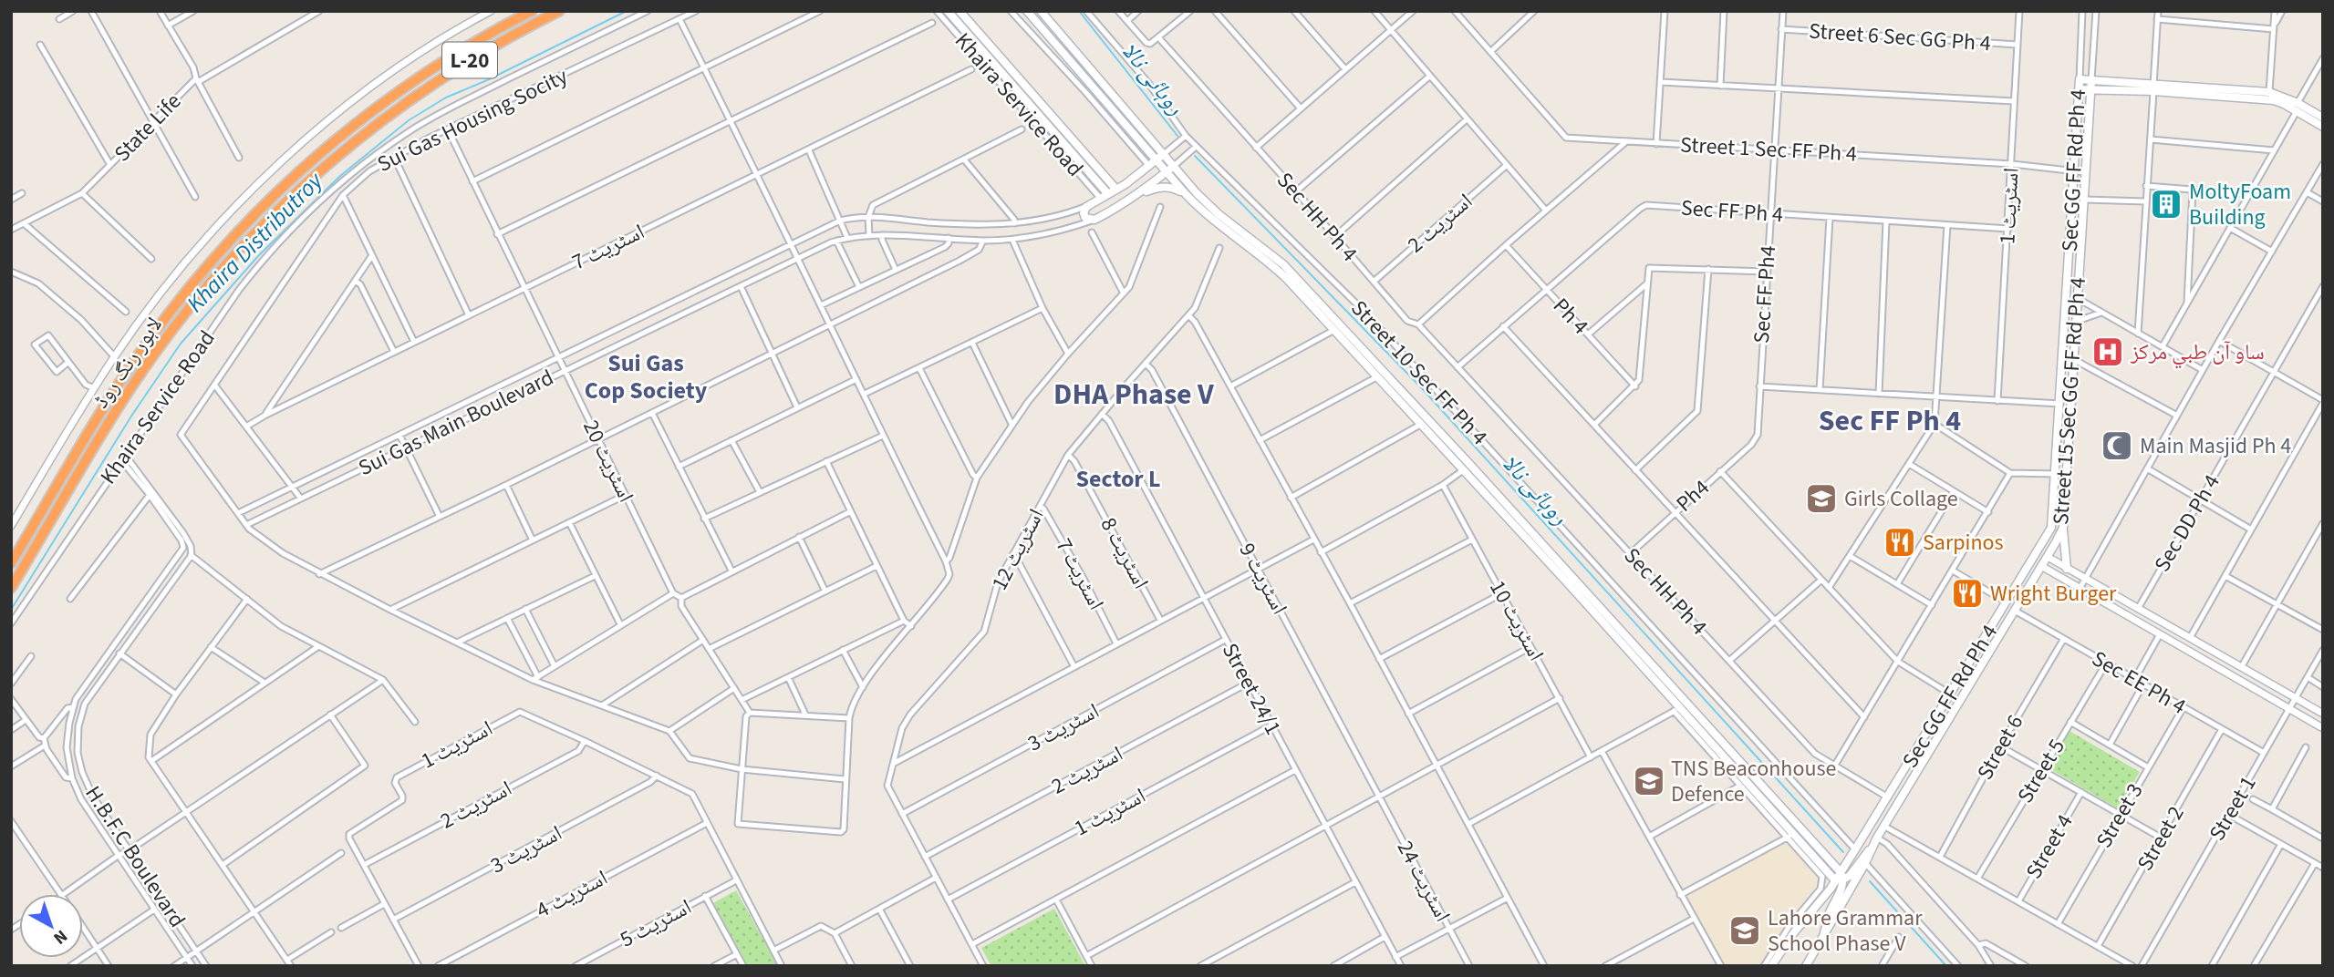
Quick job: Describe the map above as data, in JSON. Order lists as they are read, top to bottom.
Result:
{
  "streets": {
    "highway": ["L-20", "لاہور رنگ روڈ"],
    "main road": ["Sec GG FF Rd Ph 4", "Street 15 Sec GG FF Rd Ph 4", "Sui Gas Main Boulevard"],
    "street": [
      "Street 6 Sec GG Ph 4",
      "Khaira Service Road",
      "Sui Gas Housing Socity",
      "State Life",
      "Street 1 Sec FF Ph 4",
      "اسٹریٹ 1",
      "Sec FF Ph 4",
      "Sec HH Ph 4",
      "اسٹریٹ 2",
      "اسٹریٹ 7",
      "Sec FF Ph4",
      "Ph 4",
      "Street 10 Sec FF Ph 4",
      "اسٹریٹ 20",
      "Ph4",
      "Sec DD Ph 4",
      "اسٹریٹ 12",
      "اسٹریٹ 8",
      "اسٹریٹ 9",
      "اسٹریٹ 10",
      "Sec EE Ph 4",
      "Street 24/1",
      "اسٹریٹ 3",
      "Street 6",
      "Street 5",
      "Street 1",
      "Street 3",
      "Street 2",
      "Street 4",
      "H.B.F.C Boulevard",
      "اسٹریٹ 24",
      "اسٹریٹ 4",
      "اسٹریٹ 5"
    ]
  },
  "crossings": [
    ["Street 6 Sec GG Ph 4", "اسٹریٹ 1"],
    ["Khaira Service Road", "Sui Gas Main Boulevard"],
    ["Sui Gas Housing Socity", "Sui Gas Main Boulevard"],
    ["Sui Gas Housing Socity", "اسٹریٹ 20"],
    ["Street 1 Sec FF Ph 4", "Sec GG FF Rd Ph 4"],
    ["Street 1 Sec FF Ph 4", "اسٹریٹ 1"],
    ["Street 1 Sec FF Ph 4", "Sec FF Ph4"],
    ["Street 1 Sec FF Ph 4", "Street 15 Sec GG FF Rd Ph 4"],
    ["Sec GG FF Rd Ph 4", "Sec HH Ph 4"],
    ["Sec GG FF Rd Ph 4", "Street 10 Sec FF Ph 4"],
    ["اسٹریٹ 1", "Sec FF Ph 4"],
    ["اسٹریٹ 1", "اسٹریٹ 2"],
    ["اسٹریٹ 1", "اسٹریٹ 12"],
    ["اسٹریٹ 1", "Street 24/1"],
    ["Sec FF Ph 4", "Sec FF Ph4"],
    ["Sec FF Ph 4", "Ph 4"],
    ["Sec HH Ph 4", "اسٹریٹ 2"],
    ["Sec HH Ph 4", "Ph4"],
    ["اسٹریٹ 2", "اسٹریٹ 12"],
    ["اسٹریٹ 2", "Street 24/1"],
    ["اسٹریٹ 7", "اسٹریٹ 20"],
    ["اسٹریٹ 7", "اسٹریٹ 12"],
    ["Sec FF Ph4", "Ph4"],
    ["Street 10 Sec FF Ph 4", "Sui Gas Main Boulevard"],
    ["Street 15 Sec GG FF Rd Ph 4", "Sec EE Ph 4"],
    ["Sui Gas Main Boulevard", "اسٹریٹ 20"],
    ["اسٹریٹ 12", "اسٹریٹ 8"],
    ["اسٹریٹ 12", "اسٹریٹ 9"],
    ["اسٹریٹ 12", "Street 24/1"],
    ["اسٹریٹ 12", "اسٹریٹ 3"],
    ["اسٹریٹ 9", "اسٹریٹ 24"],
    ["Sec EE Ph 4", "Street 6"],
    ["Sec EE Ph 4", "Street 5"],
    ["Sec EE Ph 4", "Street 1"],
    ["Sec EE Ph 4", "Street 3"],
    ["Sec EE Ph 4", "Street 2"],
    ["Street 24/1", "اسٹریٹ 3"]
  ],
  "districts": [
    "Sui Gas Cop Society",
    "DHA Phase V",
    "Sec FF Ph 4",
    "Sector L"
  ],
  "water": ["روہائی نالا", "Khaira Distributroy"],
  "places": {
    "building": ["MoltyFoam Building"],
    "hospital": ["ساو آن طبي مرکز"],
    "mosque": ["Main Masjid Ph 4"],
    "school or university": ["Girls Collage", "TNS Beaconhouse Defence", "Lahore Grammar School Phase V"],
    "restaurant": ["Sarpinos", "Wright Burger"]
  },
  "north": "bottom right"
}
